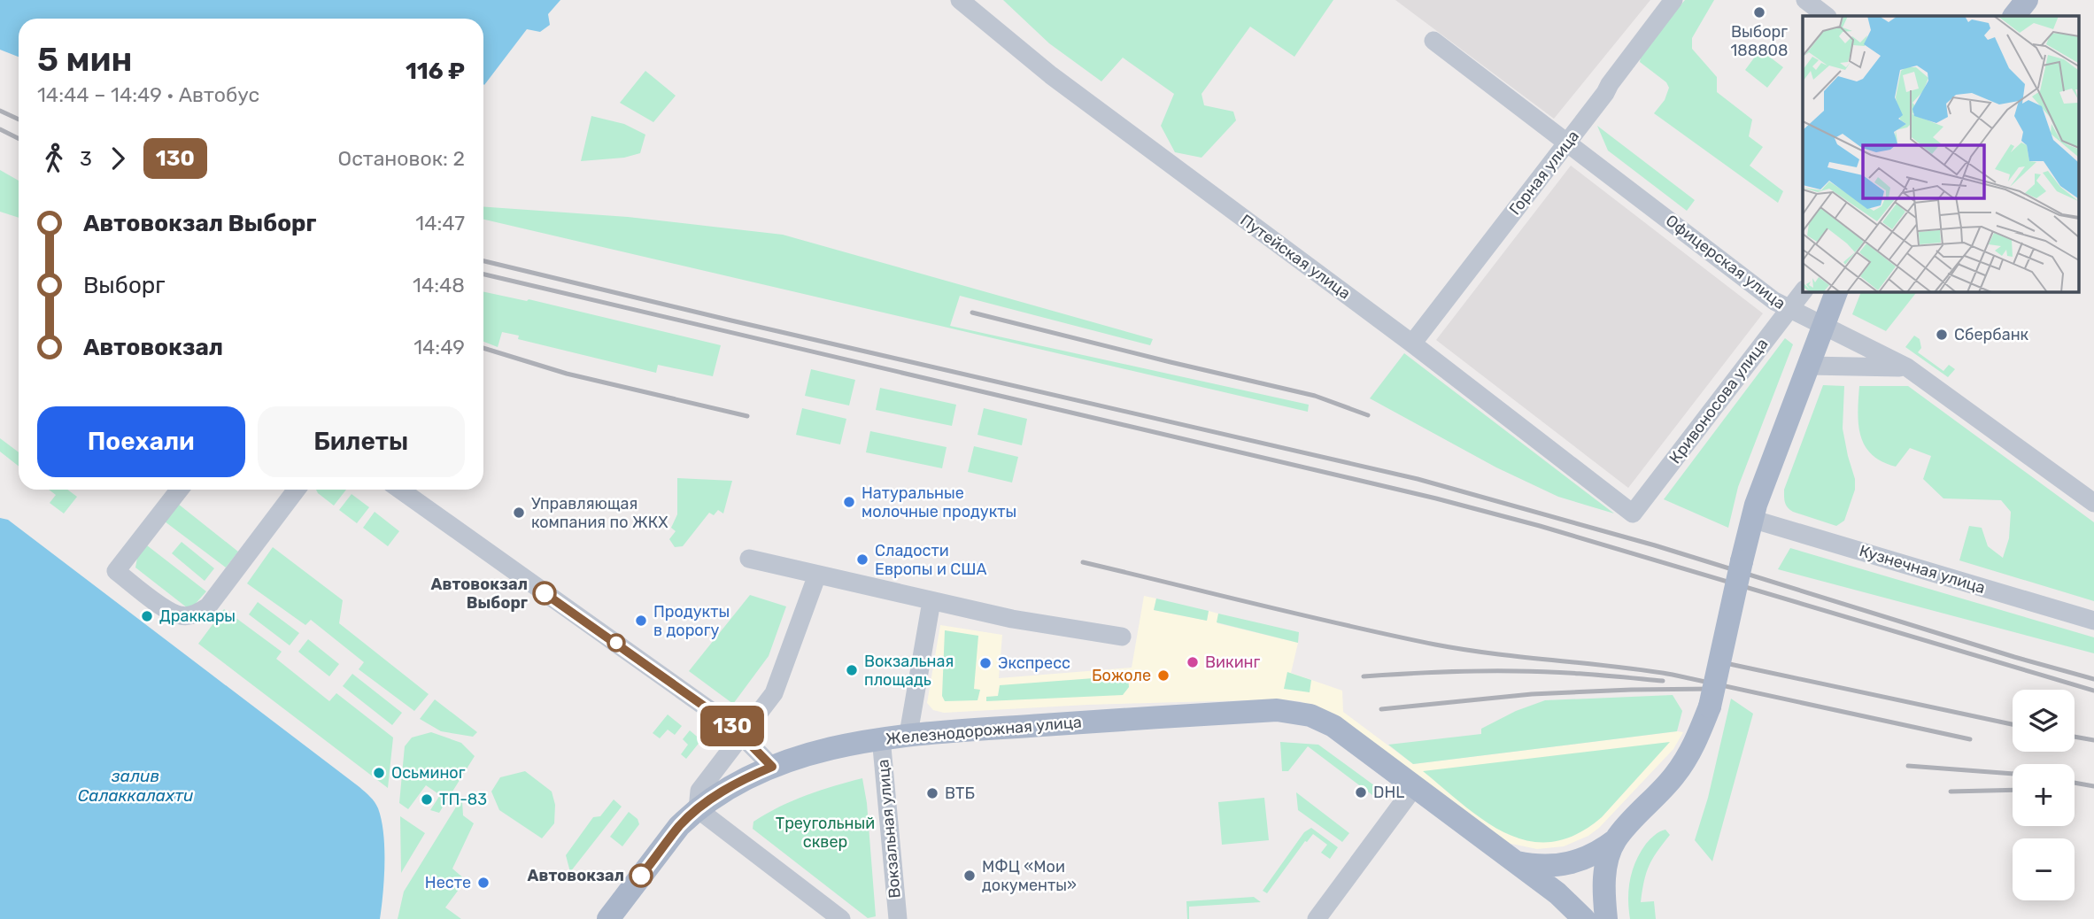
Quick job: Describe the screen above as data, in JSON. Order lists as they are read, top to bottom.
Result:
{
  "streets": {
    "main road": ["Железнодорожная улица"],
    "street": [
      "Горная улица",
      "Путейская улица",
      "Офицерская улица",
      "Кривоносова улица",
      "Кузнечная улица",
      "Вокзальная улица"
    ]
  },
  "crossings": [
    ["Горная улица", "Путейская улица"],
    ["Горная улица", "Офицерская улица"],
    ["Путейская улица", "Кривоносова улица"],
    ["Офицерская улица", "Кривоносова улица"],
    ["Железнодорожная улица", "Вокзальная улица"]
  ],
  "water": ["залив Салаккалахти"],
  "parks": ["Треугольный сквер"],
  "places": [
    "Выборг 188808",
    "Сбербанк",
    "Натуральные молочные продукты",
    "Управляющая компания по ЖКХ",
    "Сладости Европы и США",
    "Автовокзал Выборг",
    "Драккары",
    "Продукты в дорогу",
    "Викинг",
    "Экспресс",
    "Вокзальная площадь",
    "Божоле",
    "Осьминог",
    "DHL",
    "ВТБ",
    "ТП-83",
    "Автовокзал",
    "МФЦ «Мои документы»",
    "Несте"
  ],
  "lines": ["bus line 130"],
  "page": {
    "on_map": "130",
    "heading": ["5 мин", "14:44 – 14:49 · Автобус", "116 ₽"],
    "legs": ["3", "130", "Остановок: 2"],
    "list": [
      {
        "name": "Автовокзал Выборг",
        "value": "14:47"
      },
      {
        "name": "Выборг",
        "value": "14:48"
      },
      {
        "name": "Автовокзал",
        "value": "14:49"
      }
    ],
    "buttons": ["Поехали", "Билеты"],
    "map_buttons": ["+", "−"]
  }
}
